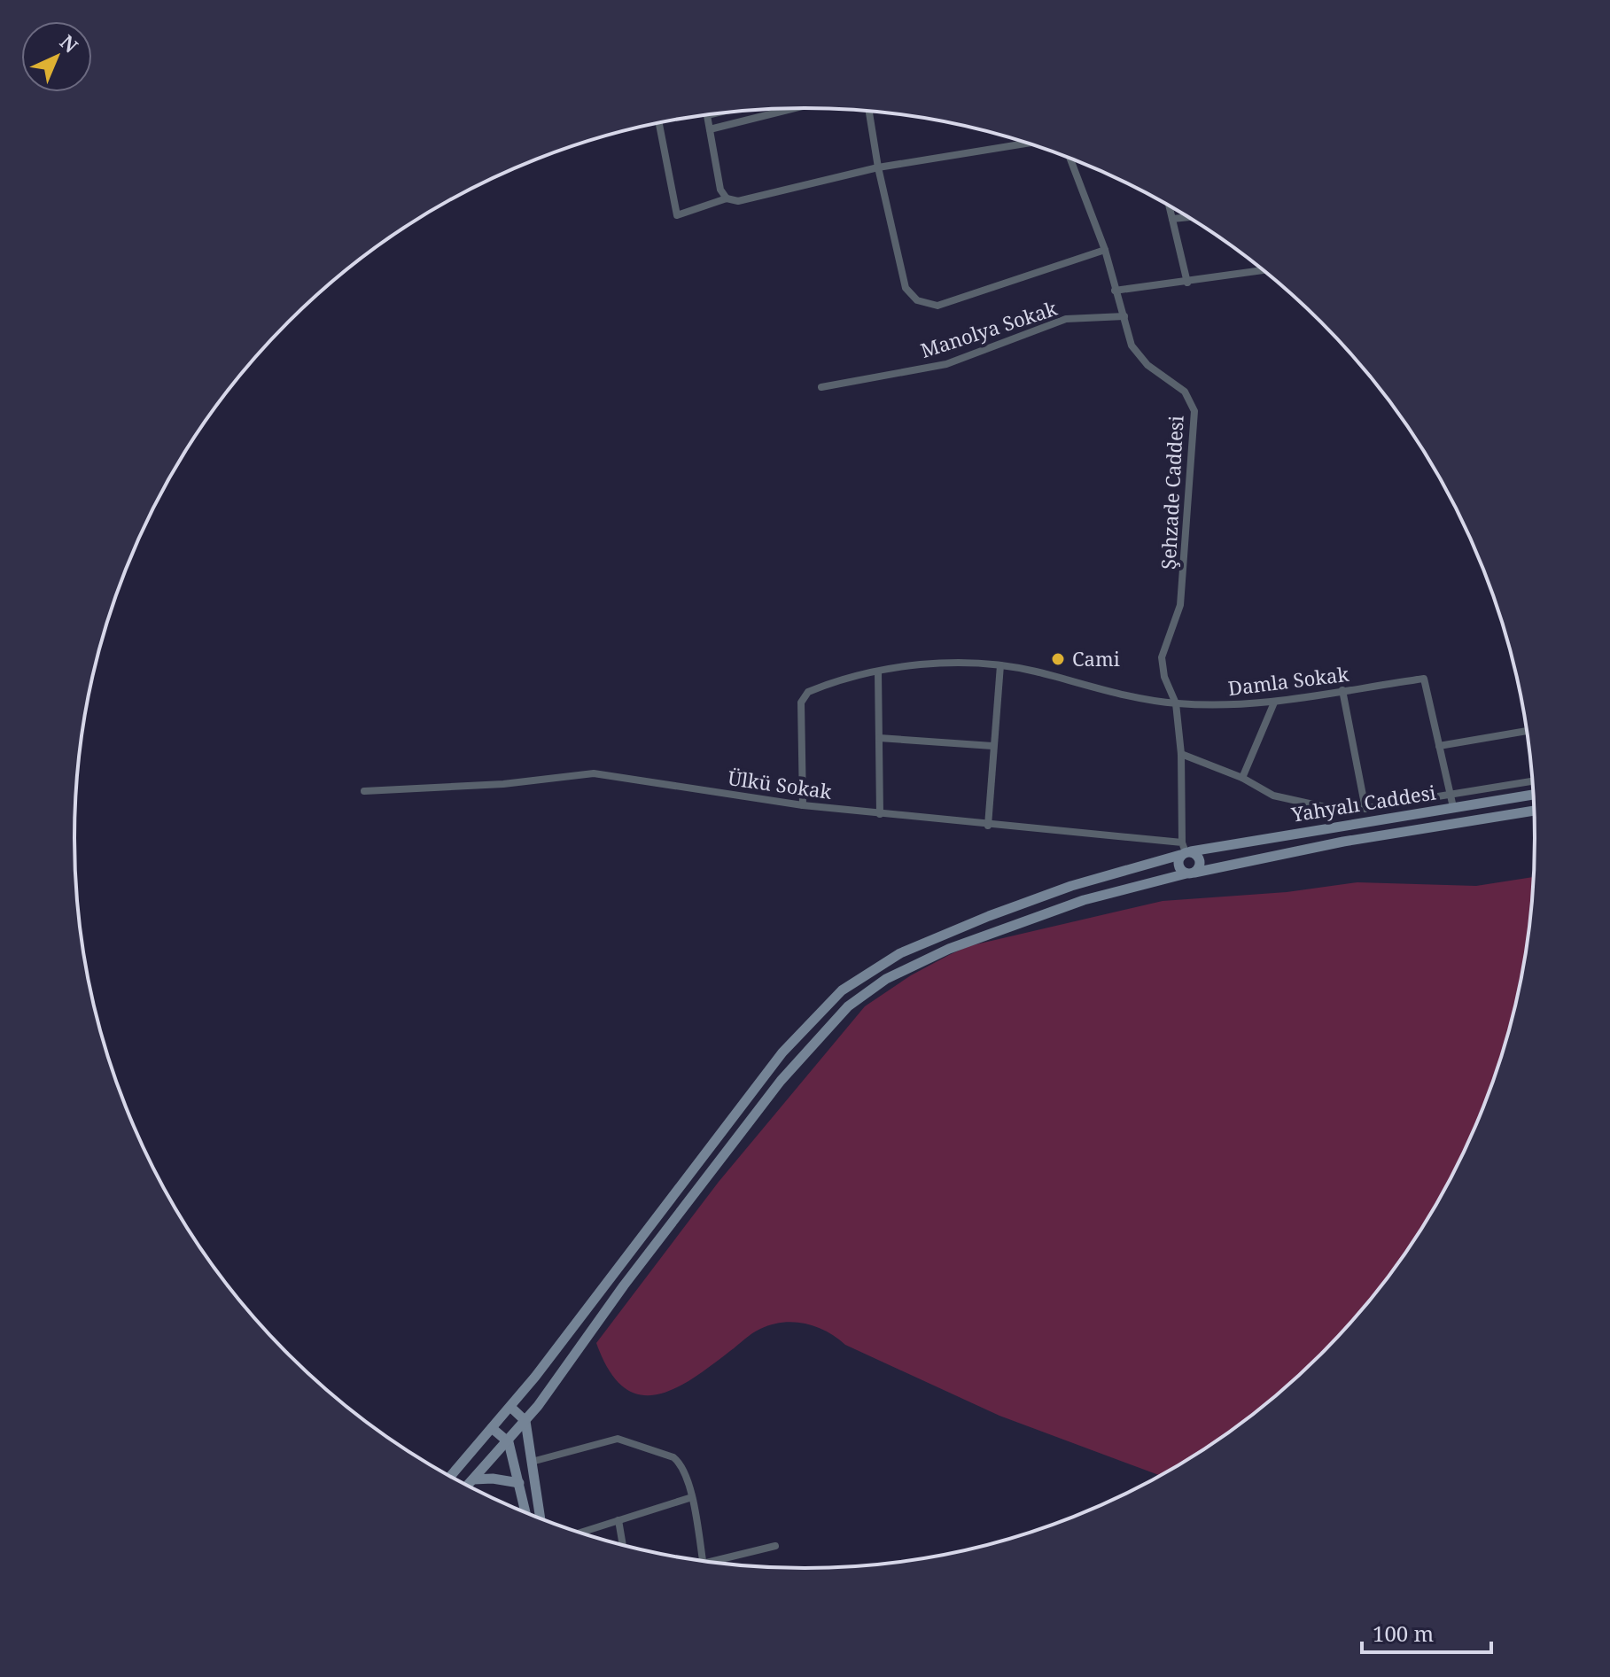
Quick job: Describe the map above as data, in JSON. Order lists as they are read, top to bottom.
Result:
{
  "streets": {
    "main road": ["Yahyalı Caddesi"],
    "street": [
      "Manolya Sokak",
      "Şehzade Caddesi",
      "Damla Sokak",
      "Ülkü Sokak"
    ]
  },
  "crossings": [
    ["Manolya Sokak", "Şehzade Caddesi"],
    ["Şehzade Caddesi", "Damla Sokak"],
    ["Şehzade Caddesi", "Ülkü Sokak"],
    ["Şehzade Caddesi", "Yahyalı Caddesi"],
    ["Damla Sokak", "Ülkü Sokak"],
    ["Damla Sokak", "Yahyalı Caddesi"],
    ["Ülkü Sokak", "Yahyalı Caddesi"]
  ],
  "places": ["Cami"],
  "scale_bar": "100 m",
  "north": "top right"
}
